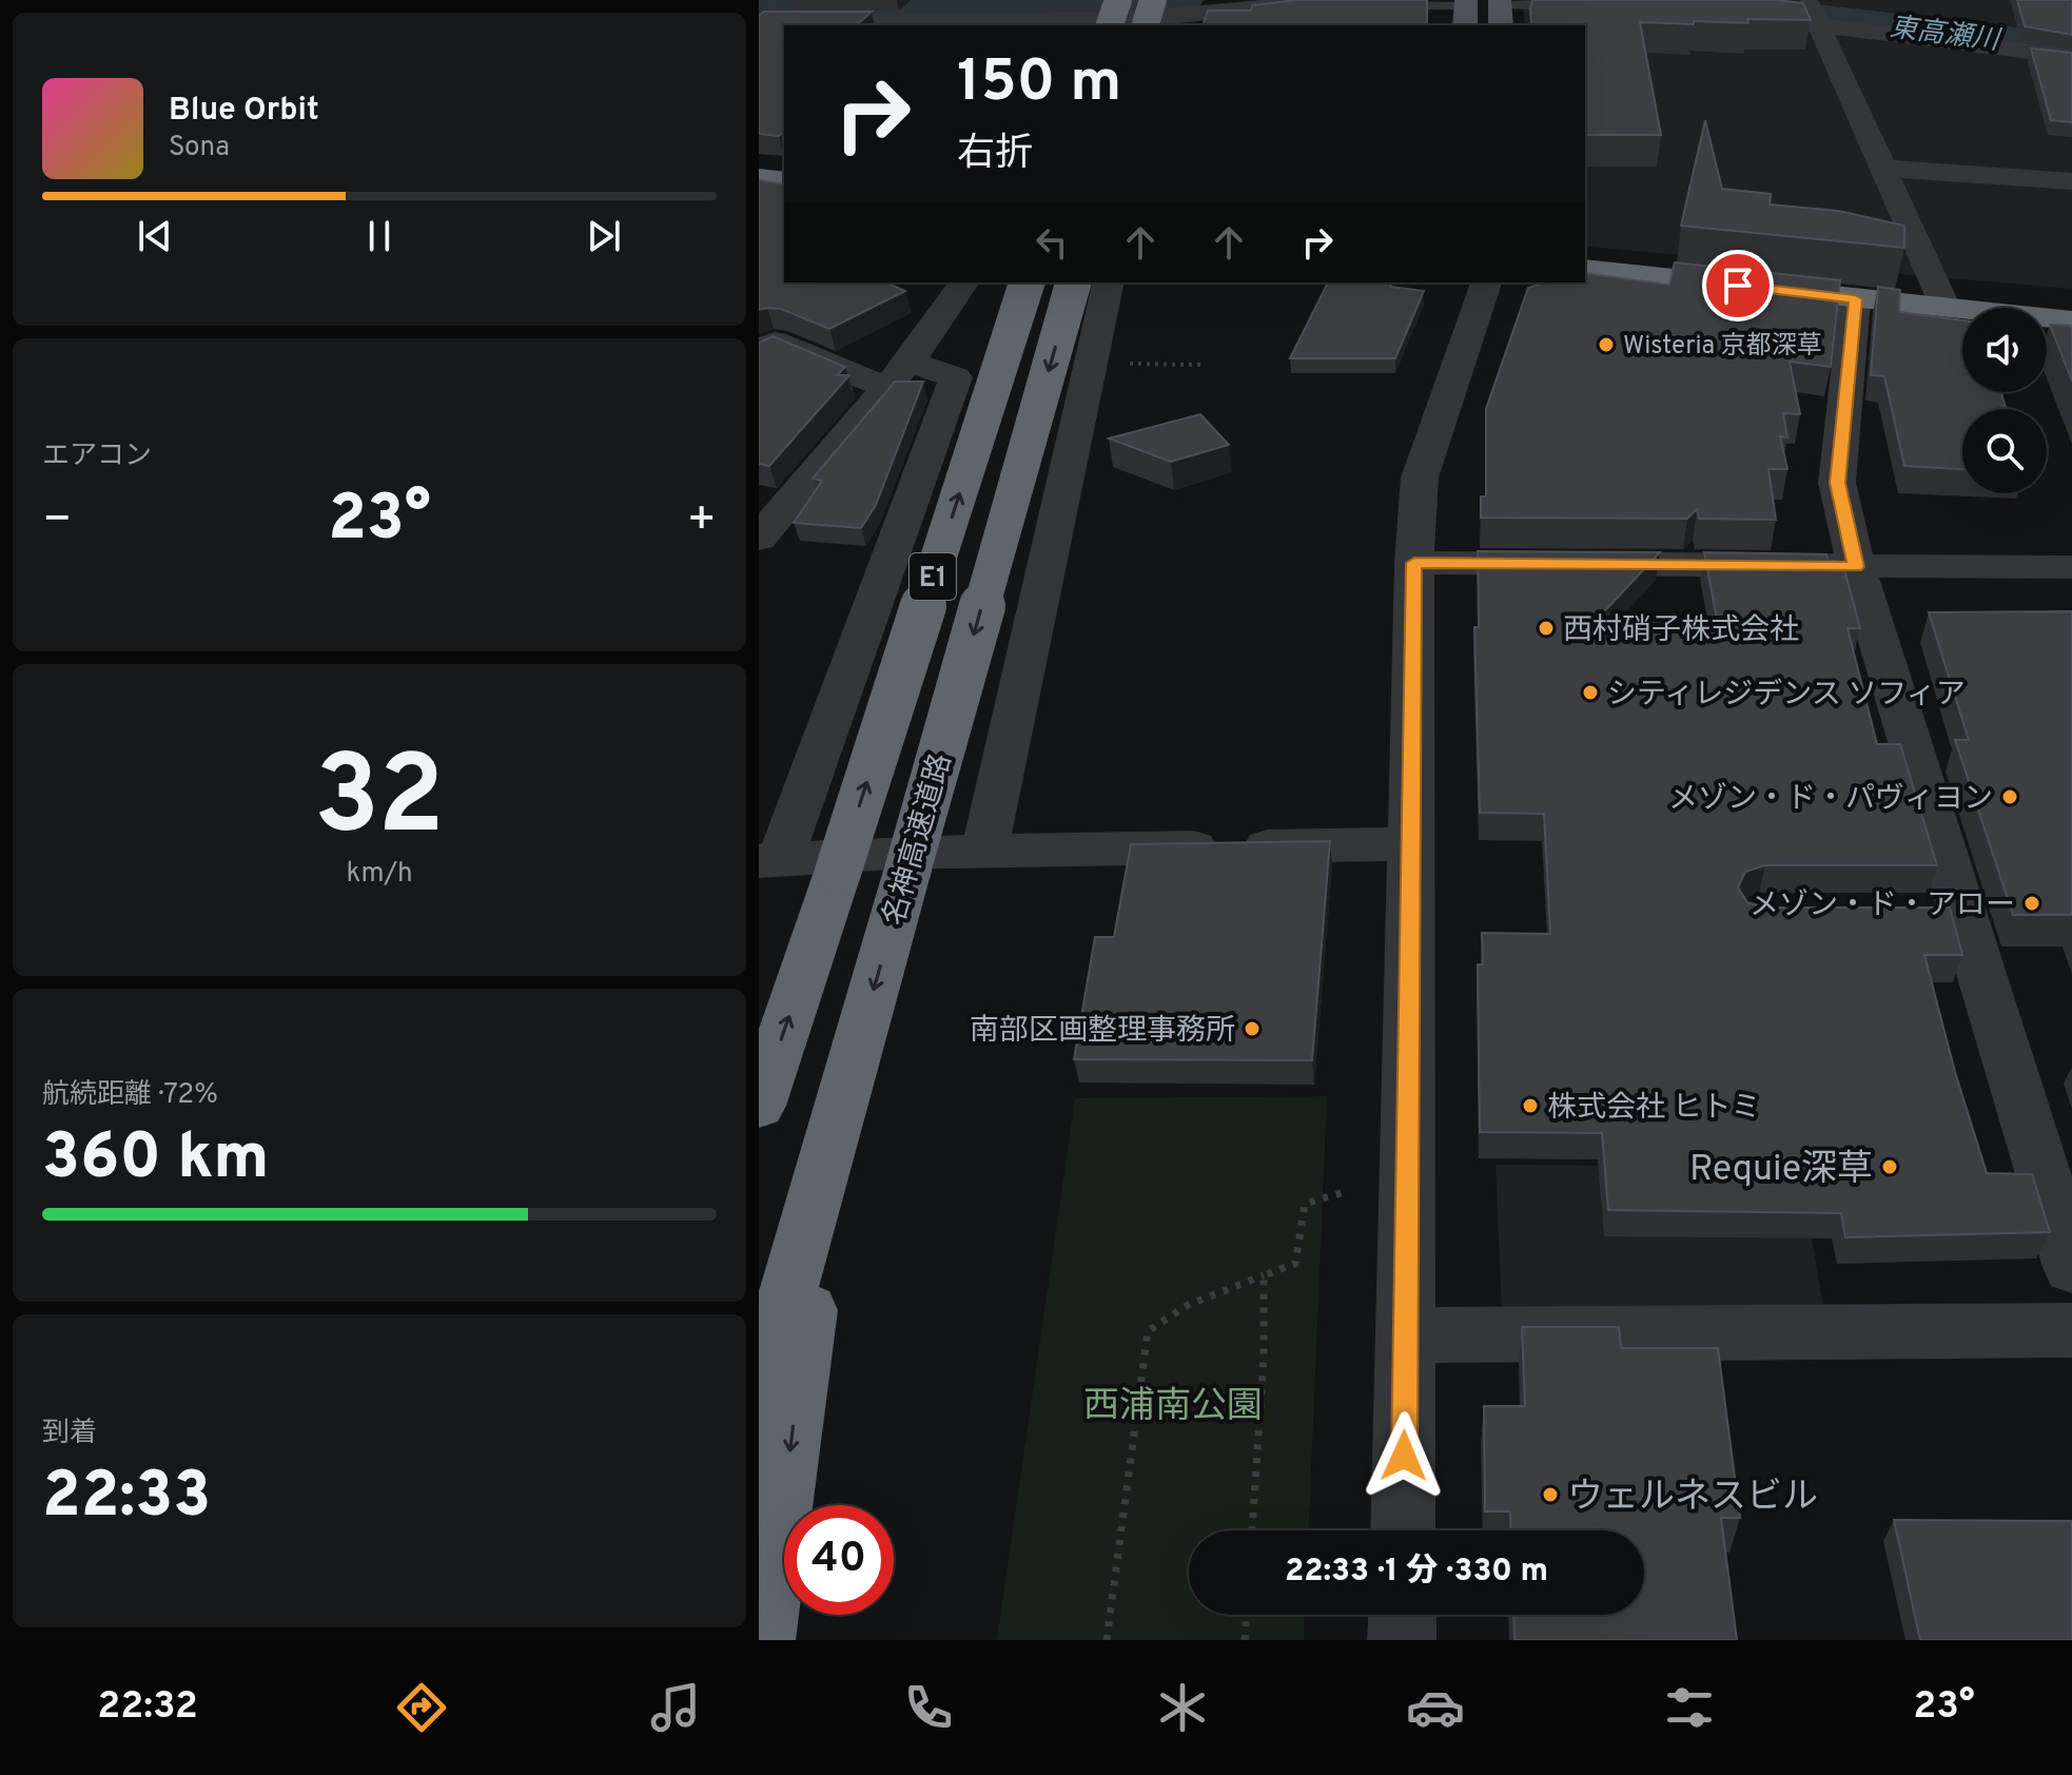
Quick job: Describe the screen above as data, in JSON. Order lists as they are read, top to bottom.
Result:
{
  "streets": {
    "highway": ["E1", "名神高速道路"]
  },
  "water": ["東高瀬川"],
  "parks": ["西浦南公園"],
  "places": [
    "Wisteria 京都深草",
    "西村硝子株式会社",
    "シティレジデンス ソフィア",
    "メゾン・ド・パヴィヨン",
    "メゾン・ド・アロー",
    "南部区画整理事務所",
    "株式会社 ヒトミ",
    "Requie深草",
    "ウェルネスビル"
  ],
  "page": {
    "turn": ["150 m", "右折"],
    "song": ["Blue Orbit", "Sona"],
    "tile": [
      "エアコン",
      ["32", "km/h"],
      ["航続距離 · 72%", "360 km"],
      ["到着", "22:33"]
    ],
    "heat": ["−", "23°", "+"],
    "limit": "40",
    "trip": "22:33 · 1 分 · 330 m",
    "tabs": ["22:32", "23°"]
  }
}
